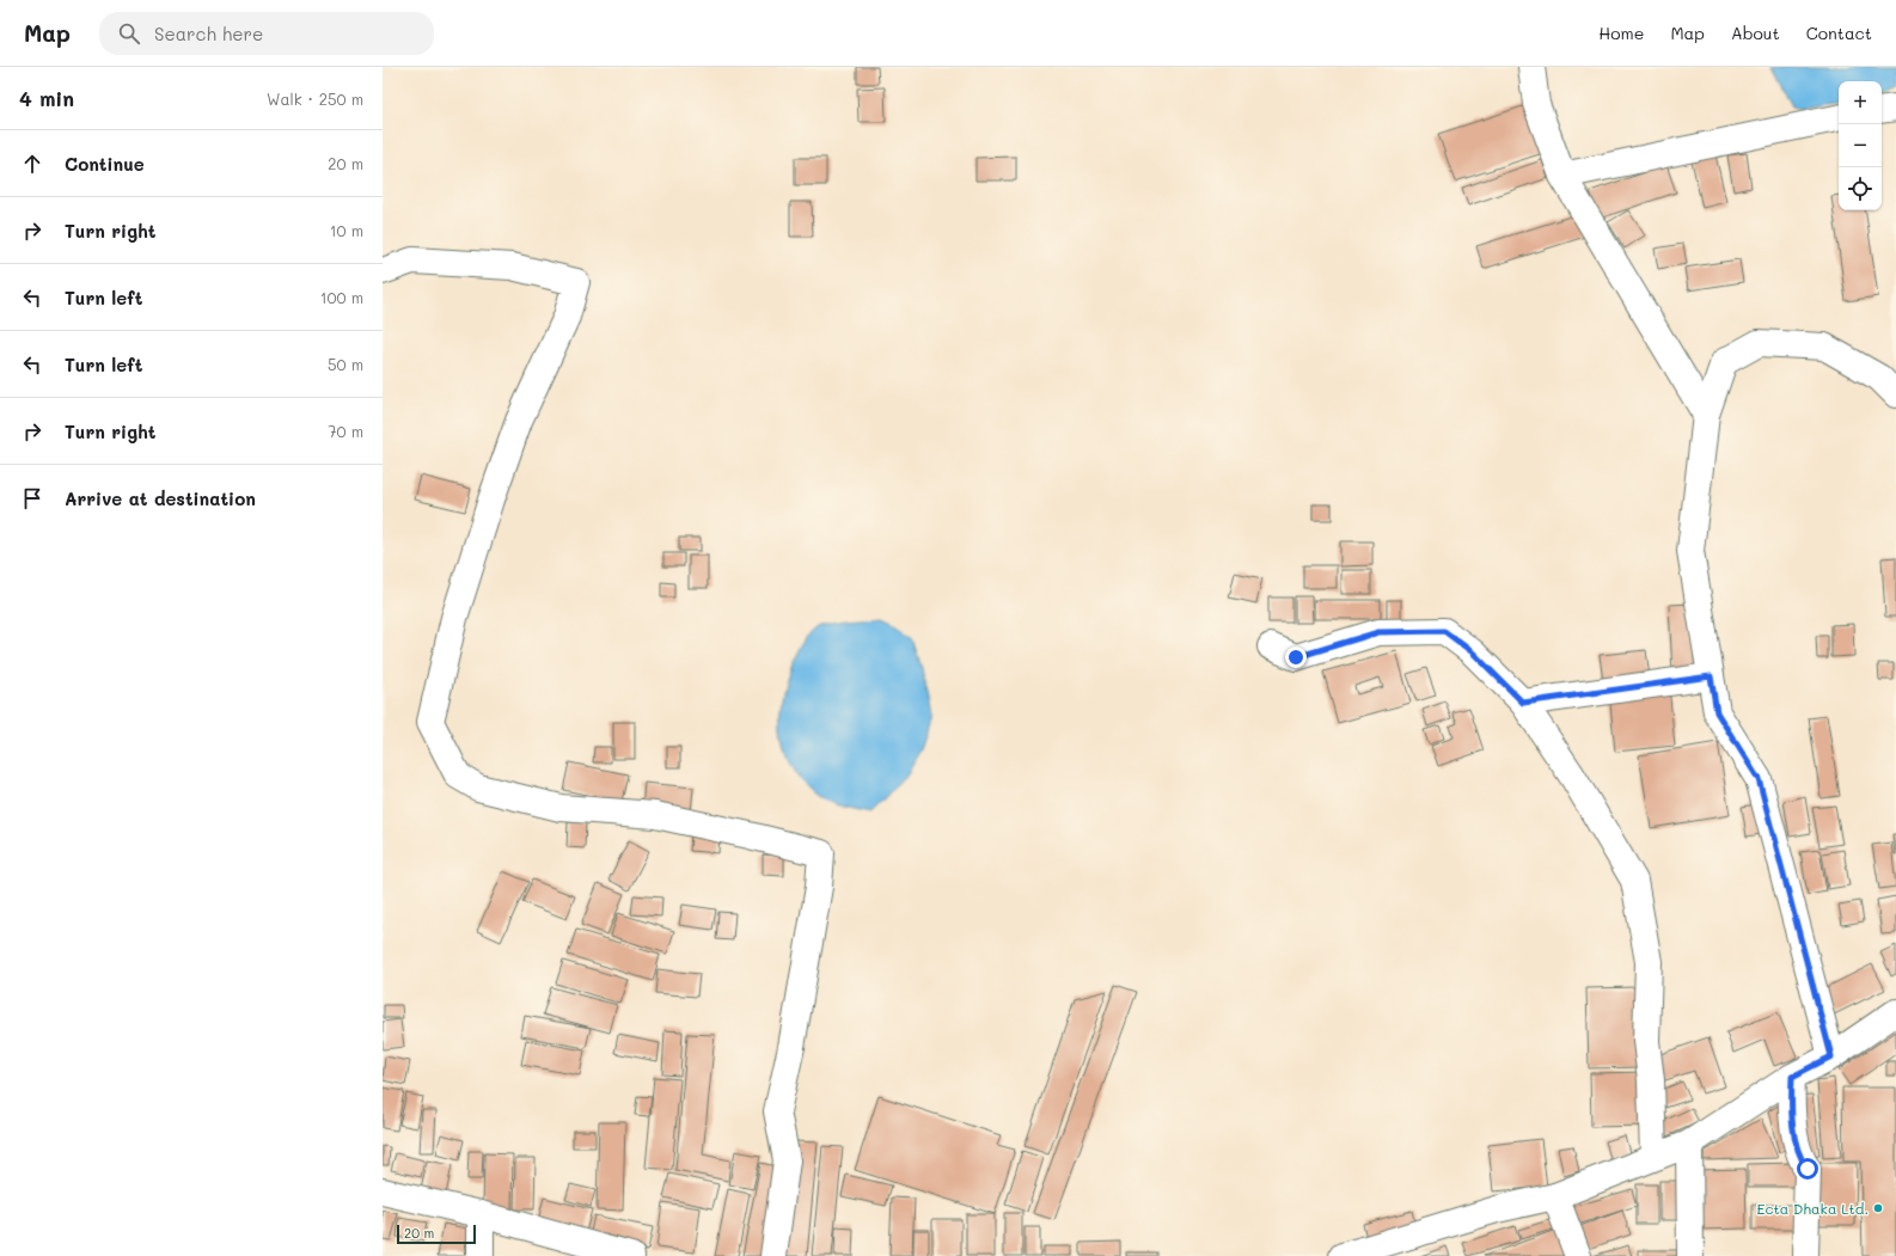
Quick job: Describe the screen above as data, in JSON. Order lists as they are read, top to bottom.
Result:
{
  "places": ["Ecta Dhaka Ltd."],
  "scale_bar": "20 m",
  "page": {
    "header": "Map",
    "search": "Search here",
    "nav": [
      "Home",
      "Map",
      "About",
      "Contact"
    ],
    "heading": ["4 min", "Walk · 250 m"],
    "map_buttons": ["+", "−"],
    "list": [
      ["Continue", "20 m"],
      ["Turn right", "10 m"],
      ["Turn left", "100 m"],
      ["Turn left", "50 m"],
      ["Turn right", "70 m"],
      "Arrive at destination"
    ],
    "scale": "20 m"
  }
}
